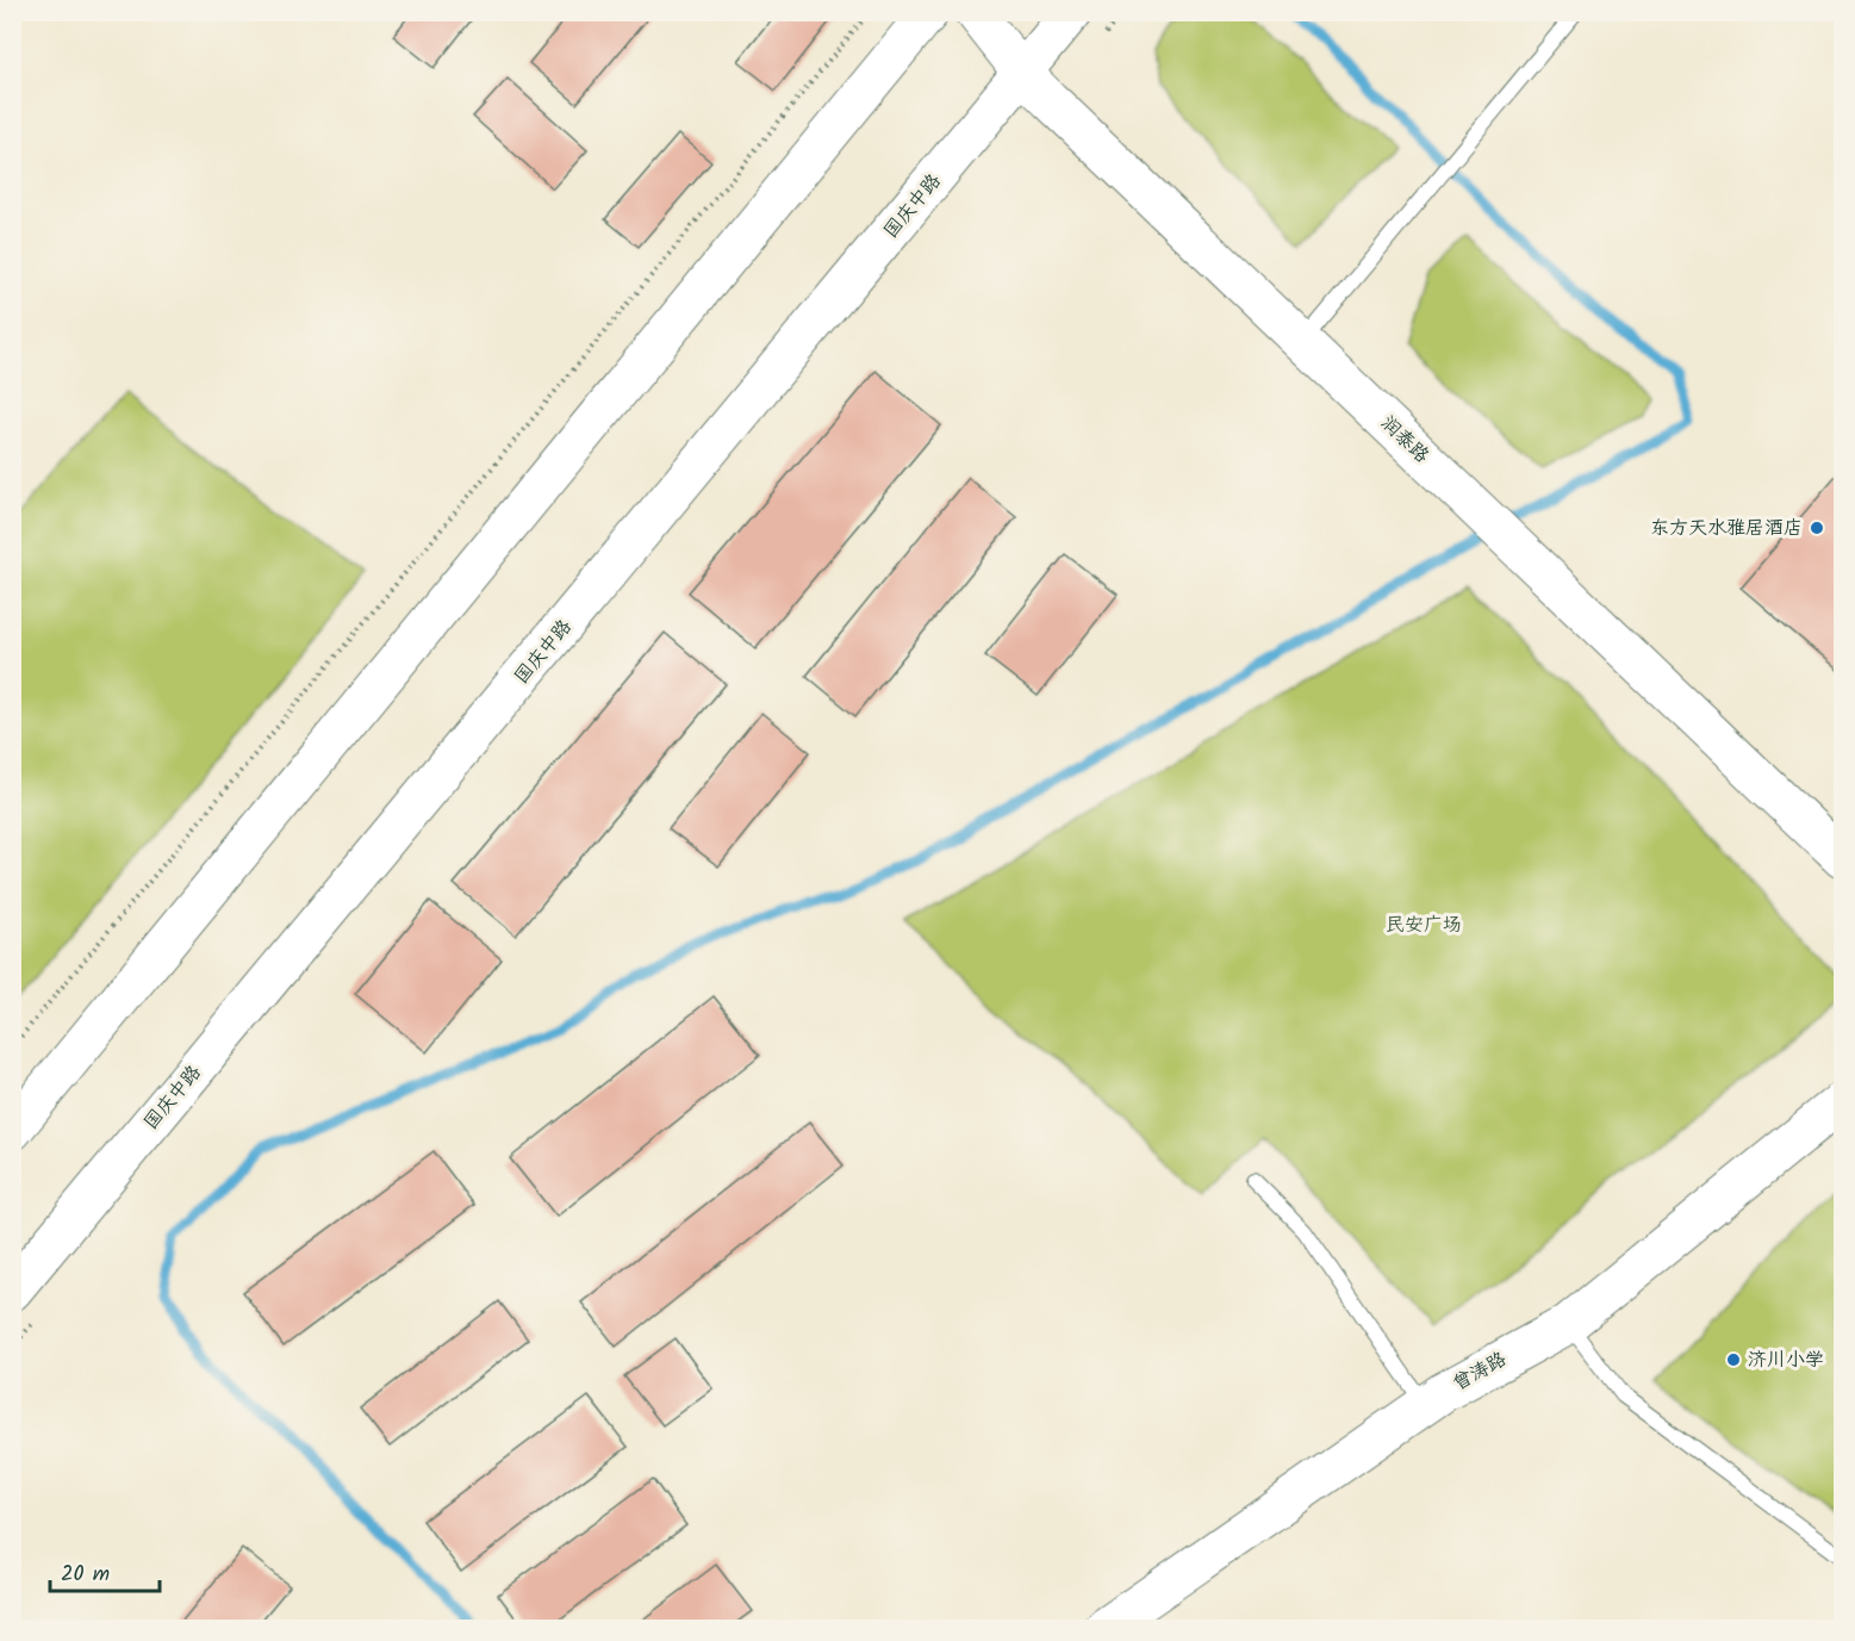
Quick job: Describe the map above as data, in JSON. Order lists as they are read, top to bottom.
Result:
{
  "streets": {
    "main road": ["国庆中路", "润泰路", "曾涛路"]
  },
  "crossings": [
    ["国庆中路", "润泰路"]
  ],
  "parks": ["民安广场"],
  "places": ["东方天水雅居酒店", "济川小学"],
  "scale_bar": "20 m"
}
